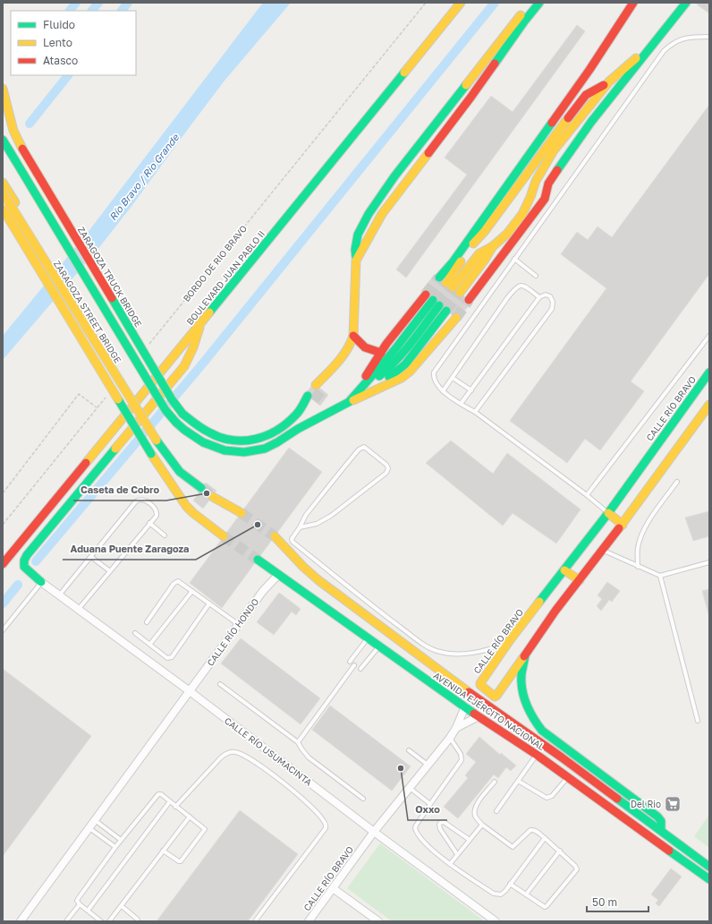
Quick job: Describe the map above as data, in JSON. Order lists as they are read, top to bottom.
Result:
{
  "streets": {
    "main road": [
      "ZARAGOZA TRUCK BRIDGE",
      "BOULEVARD JUAN PABLO II",
      "ZARAGOZA STREET BRIDGE",
      "CALLE RÍO BRAVO",
      "AVENIDA EJÉRCITO NACIONAL"
    ],
    "street": ["CALLE RÍO HONDO", "CALLE RÍO USUMACINTA"],
    "path": ["BORDO DE RIO BRAVO"]
  },
  "crossings": [
    ["CALLE RÍO BRAVO", "AVENIDA EJÉRCITO NACIONAL"],
    ["CALLE RÍO BRAVO", "CALLE RÍO USUMACINTA"],
    ["CALLE RÍO HONDO", "AVENIDA EJÉRCITO NACIONAL"],
    ["CALLE RÍO HONDO", "CALLE RÍO USUMACINTA"]
  ],
  "water": ["Río Bravo / Rio Grande"],
  "places": {
    "other": ["Caseta de Cobro", "Aduana Puente Zaragoza", "Oxxo"],
    "supermarket": ["Del Rio"]
  },
  "legend": ["Fluido", "Lento", "Atasco"],
  "scale_bar": "50 m"
}
